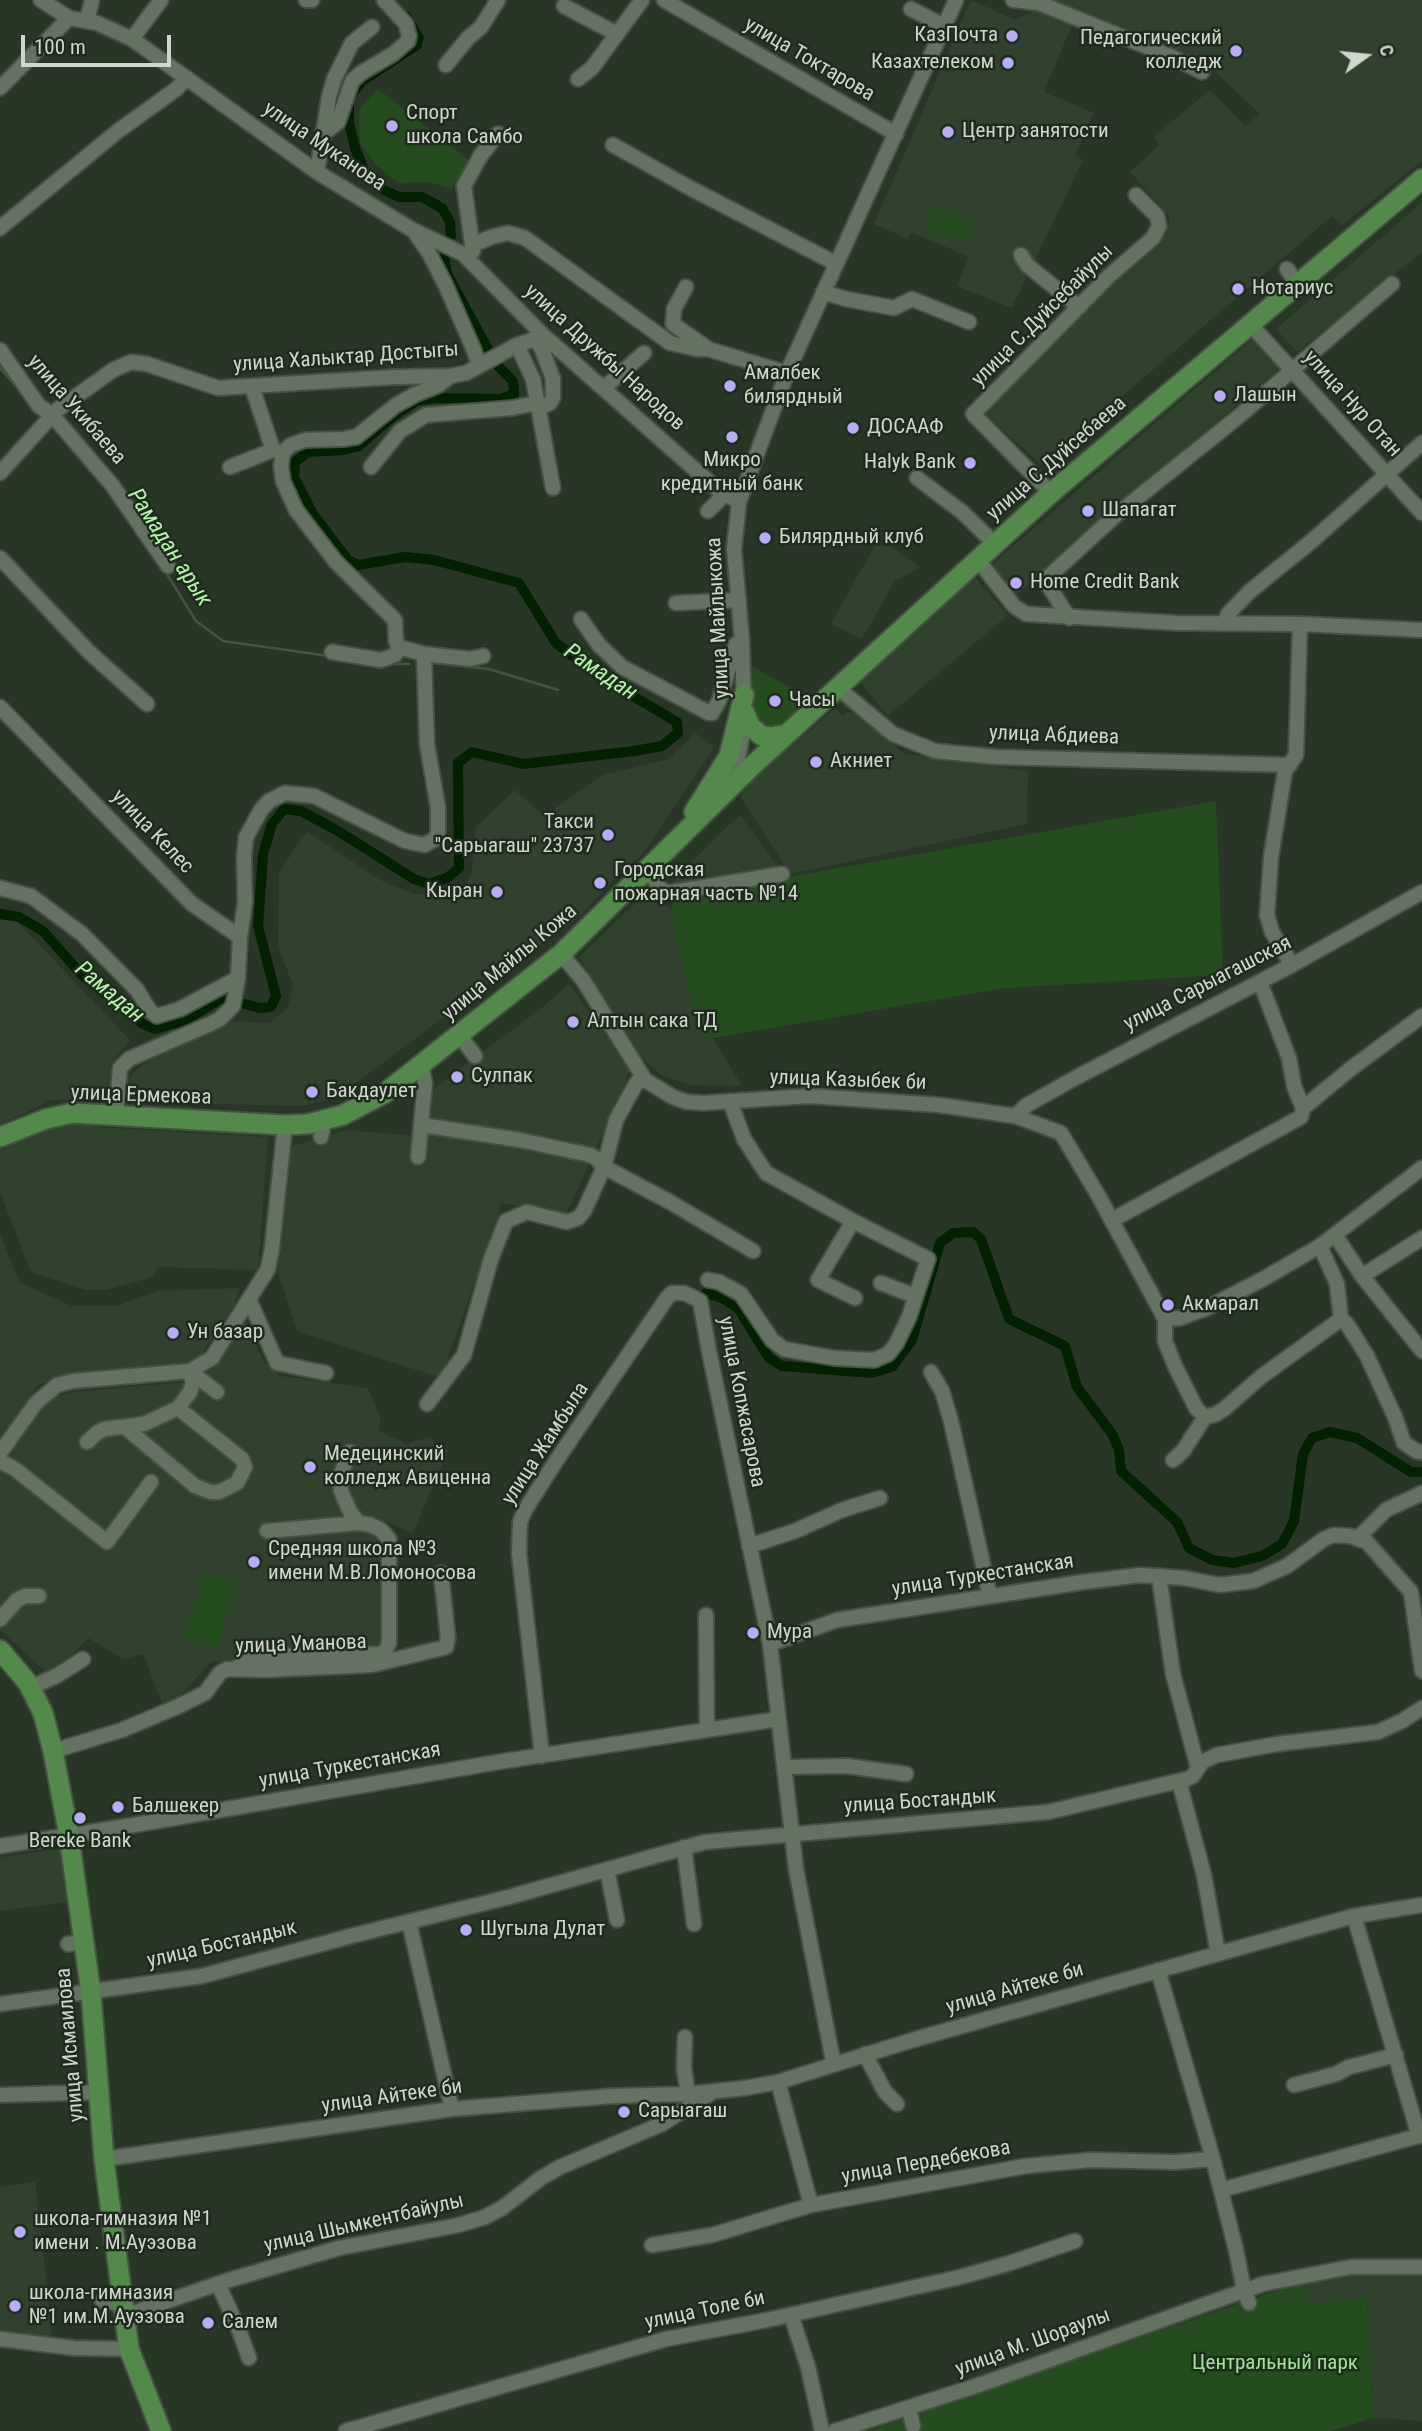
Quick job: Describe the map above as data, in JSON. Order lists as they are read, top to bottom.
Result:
{
  "streets": {
    "main road": [
      "улица С.Дуйсебаева",
      "улица Майлы Кожа",
      "улица Ермекова",
      "улица Исмаилова"
    ],
    "street": [
      "улица Токтарова",
      "улица Муканова",
      "улица С.Дуйсебайулы",
      "улица Халыктар Достыгы",
      "улица Дружбы Народов",
      "улица Нур Отан",
      "улица Укибаева",
      "улица Майлыкожа",
      "улица Абдиева",
      "улица Келес",
      "улица Сарыагашская",
      "улица Казыбек би",
      "улица Копжасарова",
      "улица Жамбыла",
      "улица Туркестанская",
      "улица Уманова",
      "улица Бостандык",
      "улица Айтеке би",
      "улица Пердебекова",
      "улица Шымкентбайулы",
      "улица Толе би",
      "улица М. Шораулы"
    ]
  },
  "crossings": [
    ["улица Токтарова", "улица Майлыкожа"],
    ["улица Муканова", "улица Дружбы Народов"],
    ["улица С.Дуйсебайулы", "улица С.Дуйсебаева"],
    ["улица Халыктар Достыгы", "улица Укибаева"],
    ["улица Дружбы Народов", "улица Майлыкожа"],
    ["улица Нур Отан", "улица С.Дуйсебаева"],
    ["улица С.Дуйсебаева", "улица Майлыкожа"],
    ["улица С.Дуйсебаева", "улица Абдиева"],
    ["улица С.Дуйсебаева", "улица Майлы Кожа"],
    ["улица Майлыкожа", "улица Майлы Кожа"],
    ["улица Майлы Кожа", "улица Казыбек би"],
    ["улица Майлы Кожа", "улица Ермекова"],
    ["улица Сарыагашская", "улица Казыбек би"],
    ["улица Копжасарова", "улица Жамбыла"],
    ["улица Копжасарова", "улица Туркестанская"],
    ["улица Жамбыла", "улица Туркестанская"],
    ["улица Туркестанская", "улица Исмаилова"],
    ["улица Уманова", "улица Исмаилова"],
    ["улица Бостандык", "улица Исмаилова"],
    ["улица Айтеке би", "улица Исмаилова"],
    ["улица Айтеке би", "улица Шымкентбайулы"],
    ["улица Исмаилова", "улица Шымкентбайулы"]
  ],
  "water": ["Рамадан арык", "Рамадан"],
  "parks": ["Центральный парк"],
  "places": [
    "КазПочта",
    "Педагогический колледж",
    "Казахтелеком",
    "Спорт школа Самбо",
    "Центр занятости",
    "Нотариус",
    "Амалбек билярдный",
    "Лашын",
    "ДОСААФ",
    "Микро кредитный банк",
    "Halyk Bank",
    "Шапагат",
    "Билярдный клуб",
    "Home Credit Bank",
    "Часы",
    "Акниет",
    "Такси \"Сарыагаш\" 23737",
    "Городская пожарная часть №14",
    "Кыран",
    "Алтын сака ТД",
    "Сулпак",
    "Бакдаулет",
    "Акмарал",
    "Ун базар",
    "Медецинский колледж Авиценна",
    "Средняя школа №3 имени М.В.Ломоносова",
    "Мура",
    "Балшекер",
    "Bereke Bank",
    "Шугыла Дулат",
    "Сарыагаш",
    "школа-гимназия №1 имени . М.Ауэзова",
    "школа-гимназия №1 им.М.Ауэзова",
    "Салем"
  ],
  "scale_bar": "100 m",
  "north": "right"
}
